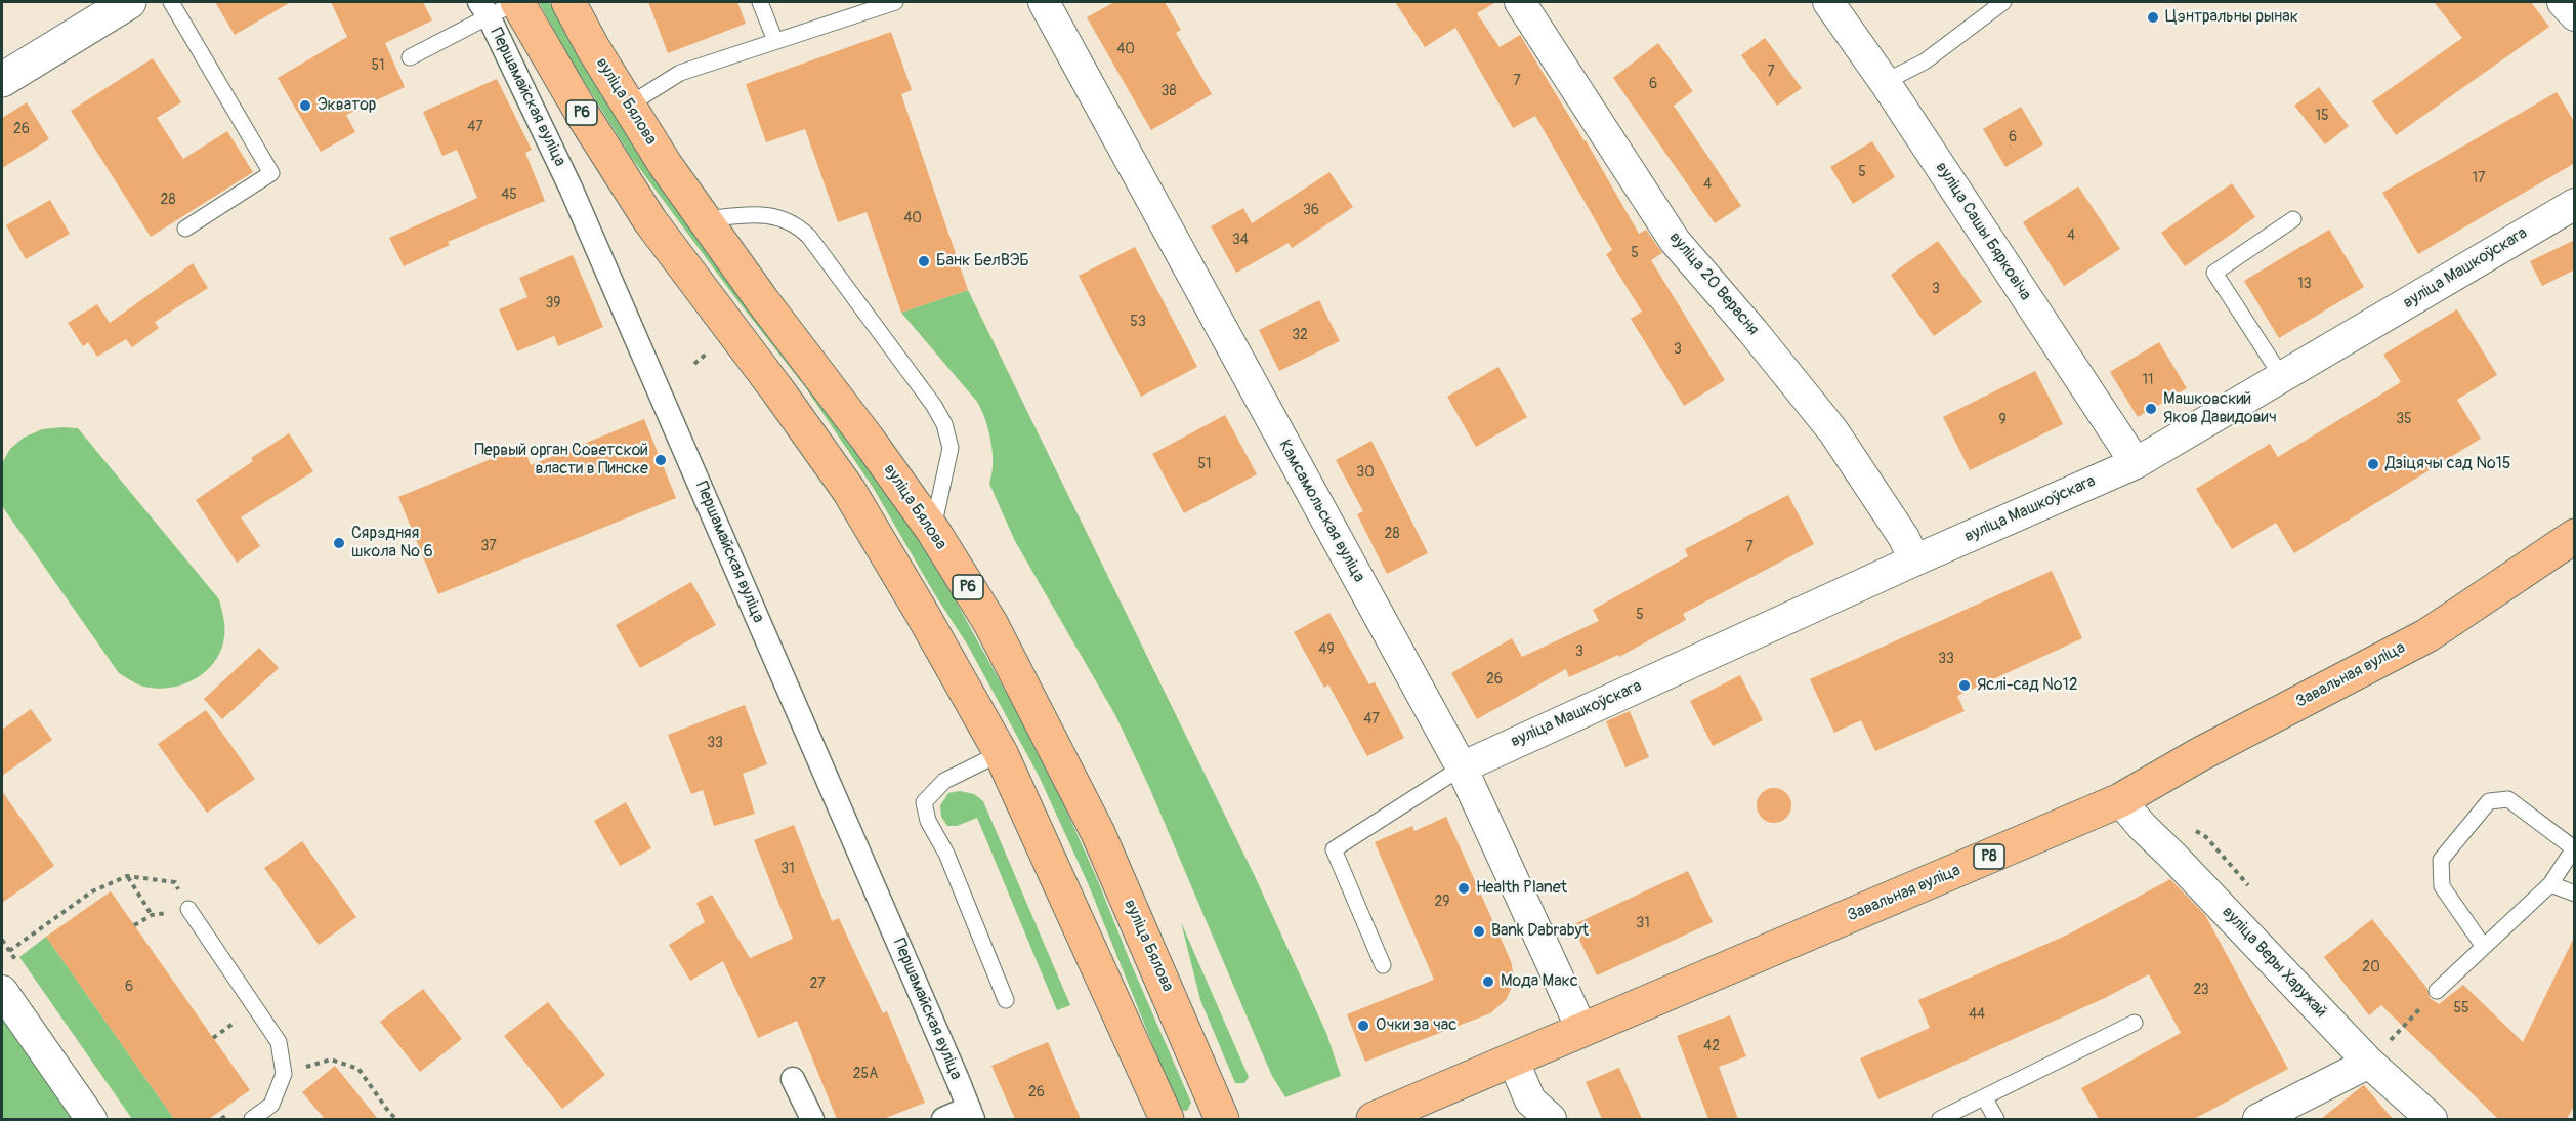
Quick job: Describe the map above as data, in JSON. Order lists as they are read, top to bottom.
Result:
{
  "streets": {
    "main road": [
      "вуліца Бялова",
      "Р6",
      "Завальная вуліца",
      "Р8"
    ],
    "street": [
      "Першамайская вуліца",
      "вуліца Сашы Бярковіча",
      "вуліца Машкоўскага",
      "вуліца 20 Верасня",
      "Камсамольская вуліца",
      "вуліца Веры Харужай"
    ]
  },
  "crossings": [
    ["Першамайская вуліца", "Р6"],
    ["вуліца Сашы Бярковіча", "вуліца Машкоўскага"],
    ["вуліца Машкоўскага", "вуліца 20 Верасня"],
    ["вуліца Машкоўскага", "Камсамольская вуліца"],
    ["Камсамольская вуліца", "Завальная вуліца"],
    ["Завальная вуліца", "вуліца Веры Харужай"]
  ],
  "places": [
    "Цэнтральны рынак",
    "Экватор",
    "Банк БелВЭБ",
    "Машковский Яков Давидович",
    "Первый орган Советской власти в Пинске",
    "Дзіцячы сад №15",
    "Сярэдняя школа № 6",
    "Яслі-сад №12",
    "Health Planet",
    "Bank Dabrabyt",
    "Мода Макс",
    "Очки за час"
  ],
  "house_numbers": [
    "40",
    "51",
    "7",
    "7",
    "6",
    "38",
    "15",
    "47",
    "26",
    "6",
    "5",
    "17",
    "4",
    "45",
    "28",
    "36",
    "40",
    "4",
    "34",
    "5",
    "13",
    "3",
    "39",
    "53",
    "32",
    "3",
    "11",
    "35",
    "9",
    "51",
    "30",
    "28",
    "37",
    "7",
    "5",
    "49",
    "3",
    "33",
    "26",
    "47",
    "33",
    "31",
    "29",
    "31",
    "20",
    "27",
    "6",
    "23",
    "55",
    "44",
    "42",
    "25A",
    "26"
  ]
}
